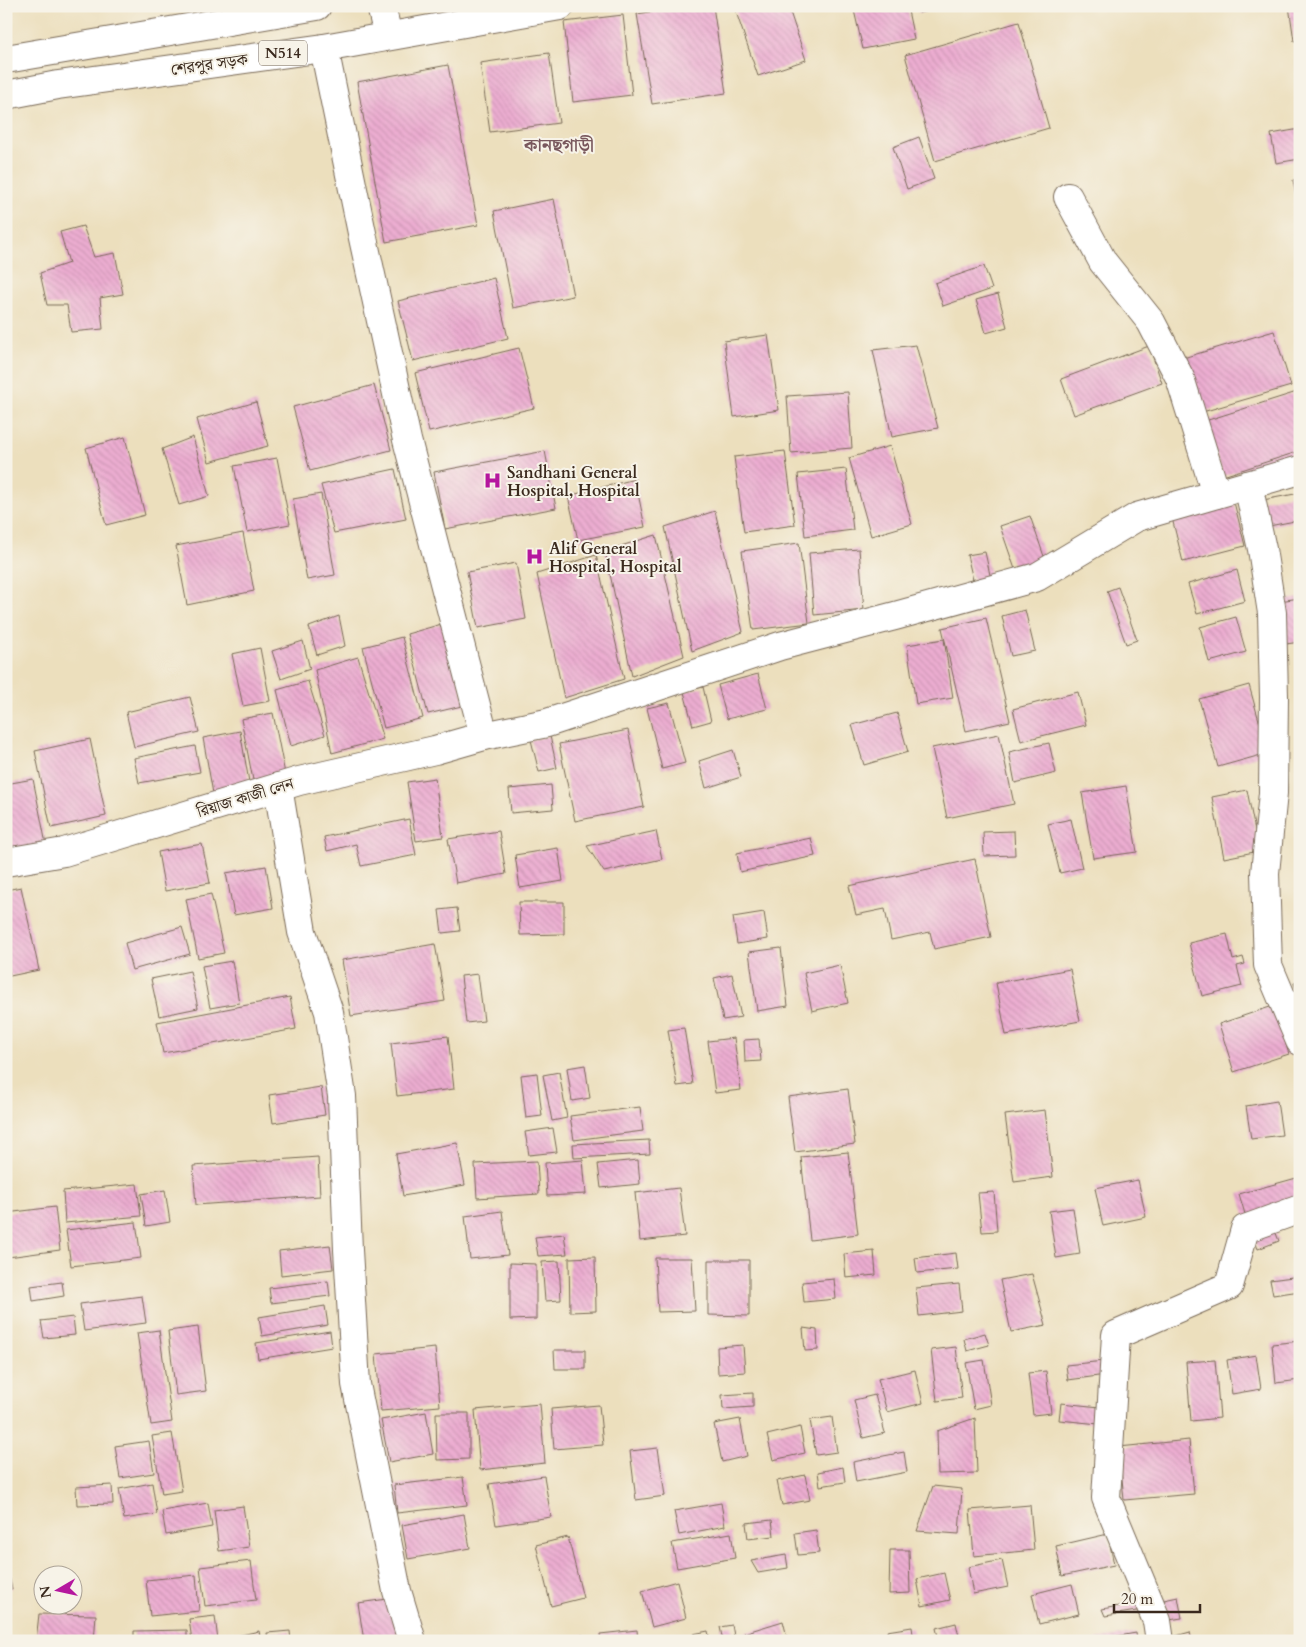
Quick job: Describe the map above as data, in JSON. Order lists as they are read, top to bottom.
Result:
{
  "streets": {
    "main road": ["N514", "শেরপুর সড়ক", "রিয়াজ কাজী লেন"]
  },
  "districts": ["কানছগাড়ী"],
  "places": {
    "hospital": ["Sandhani General Hospital, Hospital", "Alif General Hospital, Hospital"]
  },
  "scale_bar": "20 m",
  "north": "left"
}
